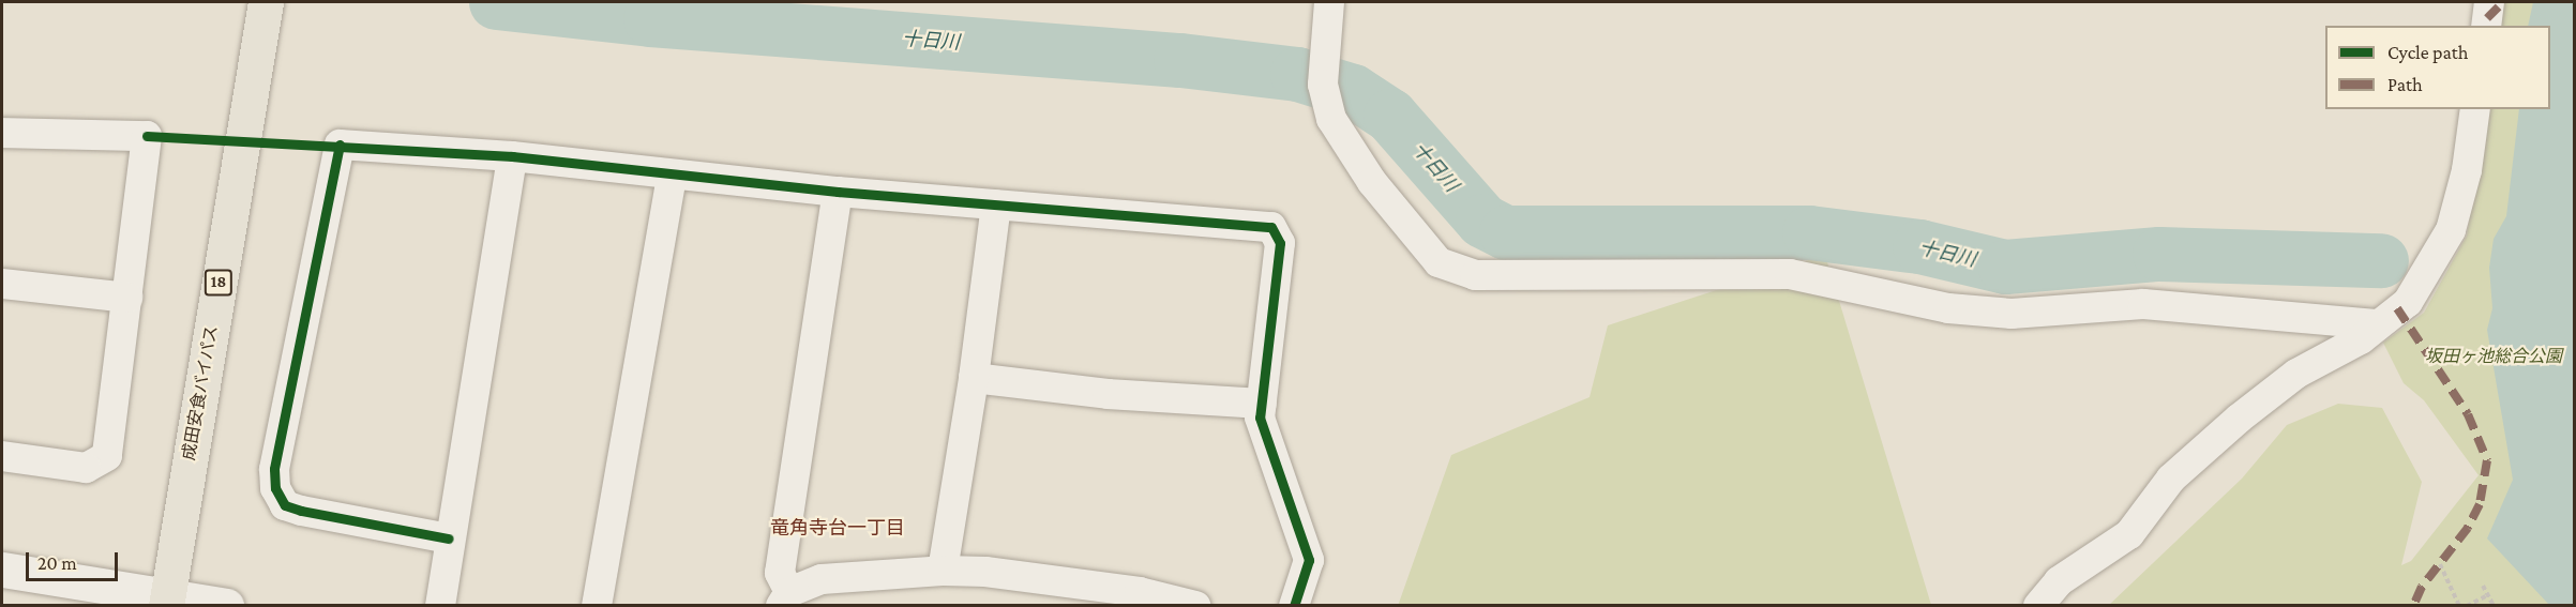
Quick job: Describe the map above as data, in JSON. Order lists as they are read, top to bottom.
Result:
{
  "streets": {
    "main road": ["18", "成田安食バイパス"]
  },
  "districts": ["竜角寺台一丁目"],
  "water": ["十日川"],
  "parks": ["坂田ヶ池総合公園"],
  "legend": ["Cycle path", "Path"],
  "scale_bar": "20 m"
}
